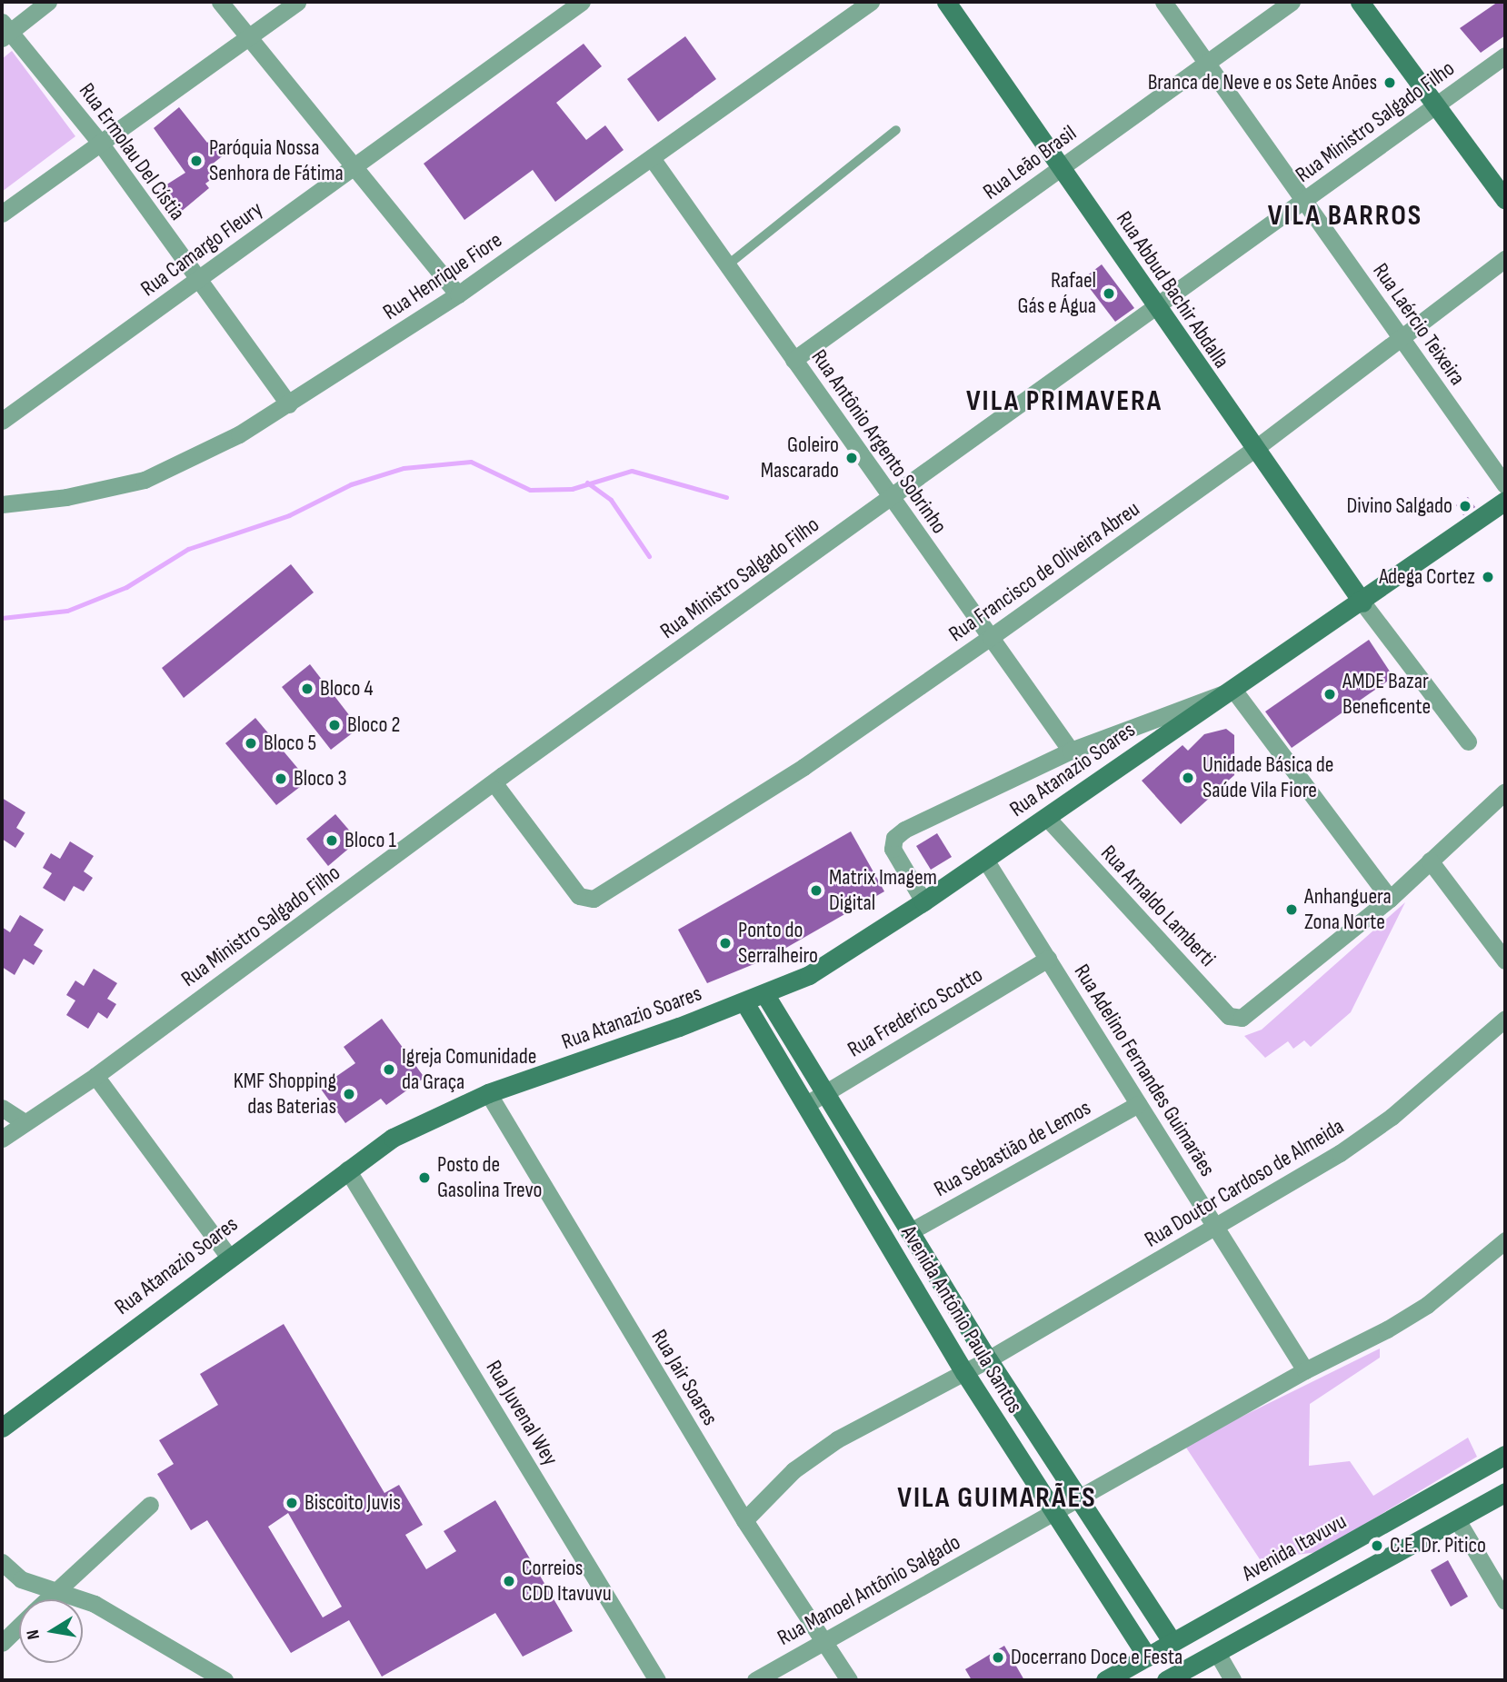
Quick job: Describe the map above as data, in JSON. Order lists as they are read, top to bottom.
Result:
{
  "streets": {
    "main road": [
      "Rua Abbud Bachir Abdalla",
      "Rua Atanazio Soares",
      "Avenida Antônio Paula Santos",
      "Avenida Itavuvu"
    ],
    "street": [
      "Rua Ministro Salgado Filho",
      "Rua Ermolau Del Cístia",
      "Rua Leão Brasil",
      "Rua Camargo Fleury",
      "Rua Henrique Fiore",
      "Rua Laércio Teixeira",
      "Rua Antônio Argento Sobrinho",
      "Rua Francisco de Oliveira Abreu",
      "Rua Arnaldo Lamberti",
      "Rua Frederico Scotto",
      "Rua Adelino Fernandes Guimarães",
      "Rua Sebastião de Lemos",
      "Rua Doutor Cardoso de Almeida",
      "Rua Jair Soares",
      "Rua Juvenal Wey",
      "Rua Manoel Antônio Salgado"
    ]
  },
  "crossings": [
    ["Rua Ministro Salgado Filho", "Rua Abbud Bachir Abdalla"],
    ["Rua Ministro Salgado Filho", "Rua Laércio Teixeira"],
    ["Rua Ministro Salgado Filho", "Rua Antônio Argento Sobrinho"],
    ["Rua Ministro Salgado Filho", "Rua Francisco de Oliveira Abreu"],
    ["Rua Ermolau Del Cístia", "Rua Camargo Fleury"],
    ["Rua Ermolau Del Cístia", "Rua Henrique Fiore"],
    ["Rua Leão Brasil", "Rua Abbud Bachir Abdalla"],
    ["Rua Leão Brasil", "Rua Laércio Teixeira"],
    ["Rua Leão Brasil", "Rua Antônio Argento Sobrinho"],
    ["Rua Henrique Fiore", "Rua Antônio Argento Sobrinho"],
    ["Rua Abbud Bachir Abdalla", "Rua Francisco de Oliveira Abreu"],
    ["Rua Abbud Bachir Abdalla", "Rua Atanazio Soares"],
    ["Rua Laércio Teixeira", "Rua Francisco de Oliveira Abreu"],
    ["Rua Antônio Argento Sobrinho", "Rua Francisco de Oliveira Abreu"],
    ["Rua Atanazio Soares", "Rua Arnaldo Lamberti"],
    ["Rua Atanazio Soares", "Rua Adelino Fernandes Guimarães"],
    ["Rua Atanazio Soares", "Avenida Antônio Paula Santos"],
    ["Rua Atanazio Soares", "Rua Jair Soares"],
    ["Rua Atanazio Soares", "Rua Juvenal Wey"],
    ["Rua Frederico Scotto", "Rua Adelino Fernandes Guimarães"],
    ["Rua Frederico Scotto", "Avenida Antônio Paula Santos"],
    ["Rua Adelino Fernandes Guimarães", "Rua Sebastião de Lemos"],
    ["Rua Adelino Fernandes Guimarães", "Rua Doutor Cardoso de Almeida"],
    ["Rua Adelino Fernandes Guimarães", "Rua Manoel Antônio Salgado"],
    ["Rua Sebastião de Lemos", "Avenida Antônio Paula Santos"],
    ["Rua Doutor Cardoso de Almeida", "Avenida Antônio Paula Santos"],
    ["Rua Doutor Cardoso de Almeida", "Rua Jair Soares"],
    ["Avenida Antônio Paula Santos", "Avenida Itavuvu"],
    ["Avenida Antônio Paula Santos", "Rua Manoel Antônio Salgado"],
    ["Rua Jair Soares", "Rua Manoel Antônio Salgado"]
  ],
  "districts": ["VILA BARROS", "VILA PRIMAVERA", "VILA GUIMARÃES"],
  "places": [
    "Branca de Neve e os Sete Anões",
    "Paróquia Nossa Senhora de Fátima",
    "Rafael Gás e Água",
    "Goleiro Mascarado",
    "Divino Salgado",
    "Adega Cortez",
    "Bloco 4",
    "AMDE Bazar Beneficente",
    "Bloco 2",
    "Bloco 5",
    "Unidade Básica de Saúde Vila Fiore",
    "Bloco 3",
    "Bloco 1",
    "Matrix Imagem Digital",
    "Anhanguera Zona Norte",
    "Ponto do Serralheiro",
    "Igreja Comunidade da Graça",
    "KMF Shopping das Baterias",
    "Posto de Gasolina Trevo",
    "Biscoito Juvis",
    "C.E. Dr. Pitico",
    "Correios CDD Itavuvu",
    "Docerrano Doce e Festa"
  ],
  "north": "left"
}
